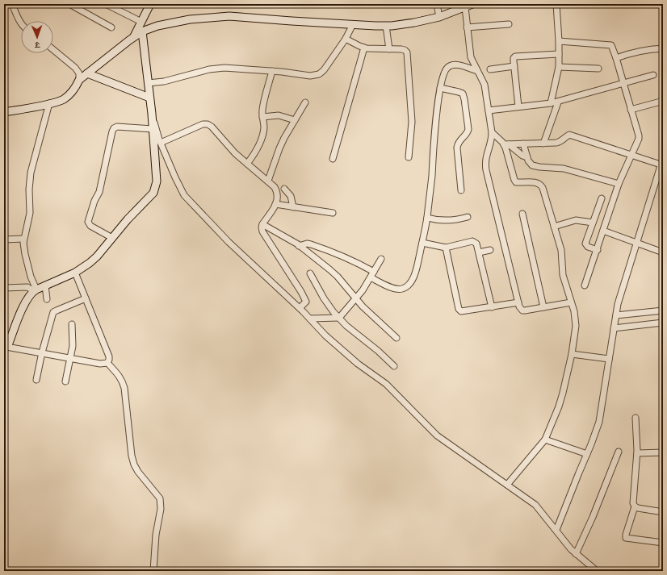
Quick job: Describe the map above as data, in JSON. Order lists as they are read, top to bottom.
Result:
{
  "north": "bottom"
}
